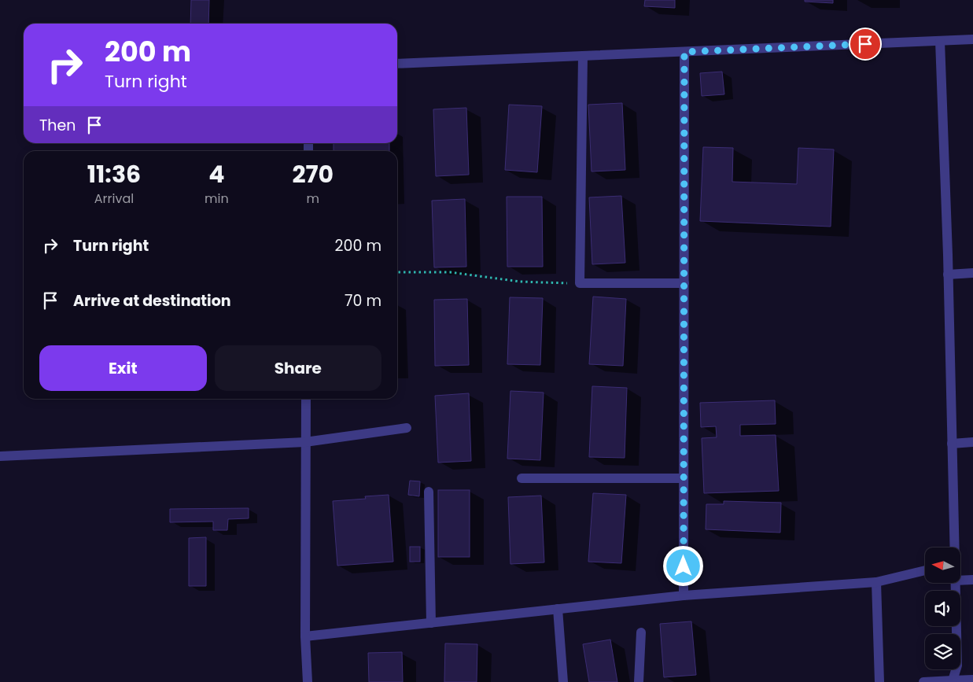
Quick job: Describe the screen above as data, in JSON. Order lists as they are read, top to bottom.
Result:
{
  "north": "left",
  "page": {
    "turn": ["200 m", "Turn right"],
    "then": "Then",
    "eta": [
      "11:36",
      "Arrival",
      "4",
      "min",
      "270",
      "m"
    ],
    "list": [
      {
        "name": "Turn right",
        "value": "200 m"
      },
      {
        "name": "Arrive at destination",
        "value": "70 m"
      }
    ],
    "buttons": ["Exit", "Share"]
  }
}
